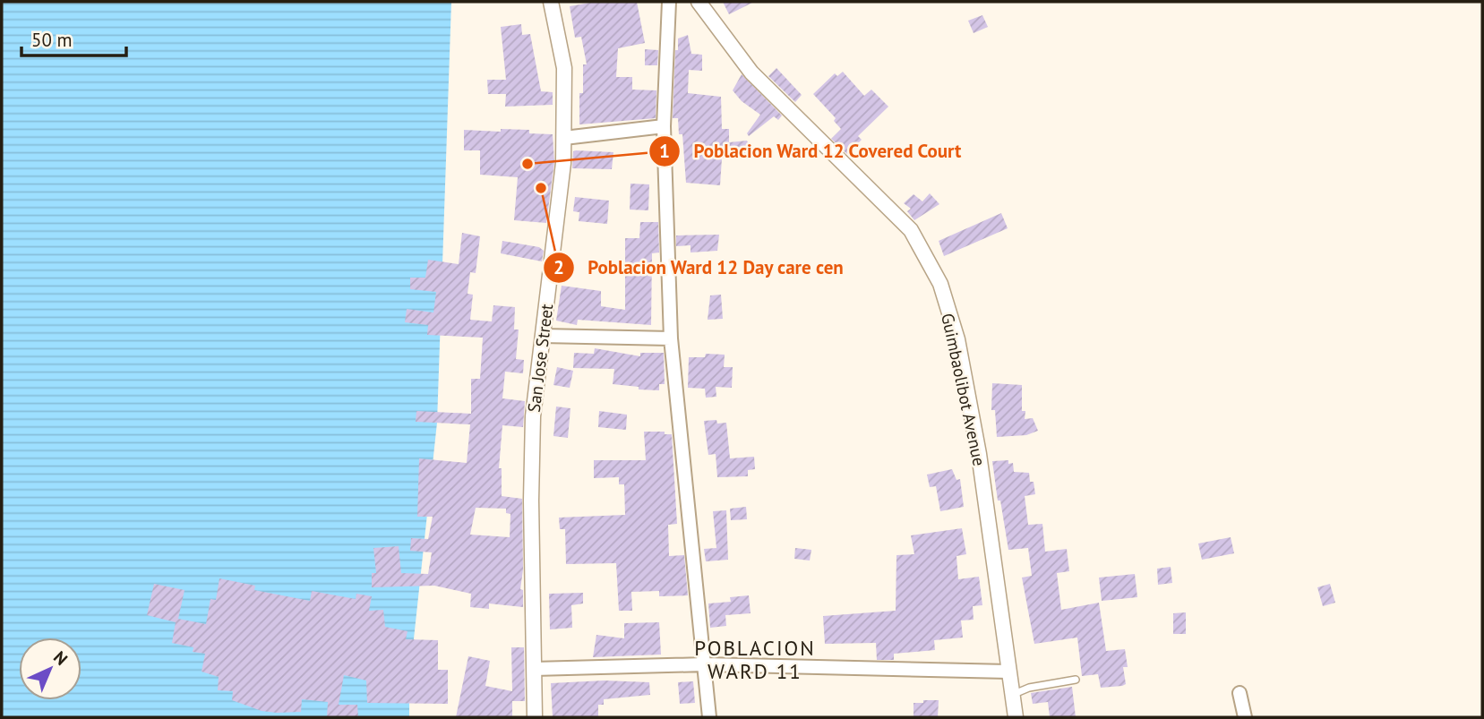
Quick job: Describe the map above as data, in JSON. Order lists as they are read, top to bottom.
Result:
{
  "streets": {
    "street": ["San Jose Street", "Guimbaolibot Avenue"]
  },
  "districts": ["POBLACION WARD 11"],
  "places": ["Poblacion Ward 12 Covered Court", "Poblacion Ward 12 Day care cen"],
  "scale_bar": "50 m",
  "north": "top right"
}
